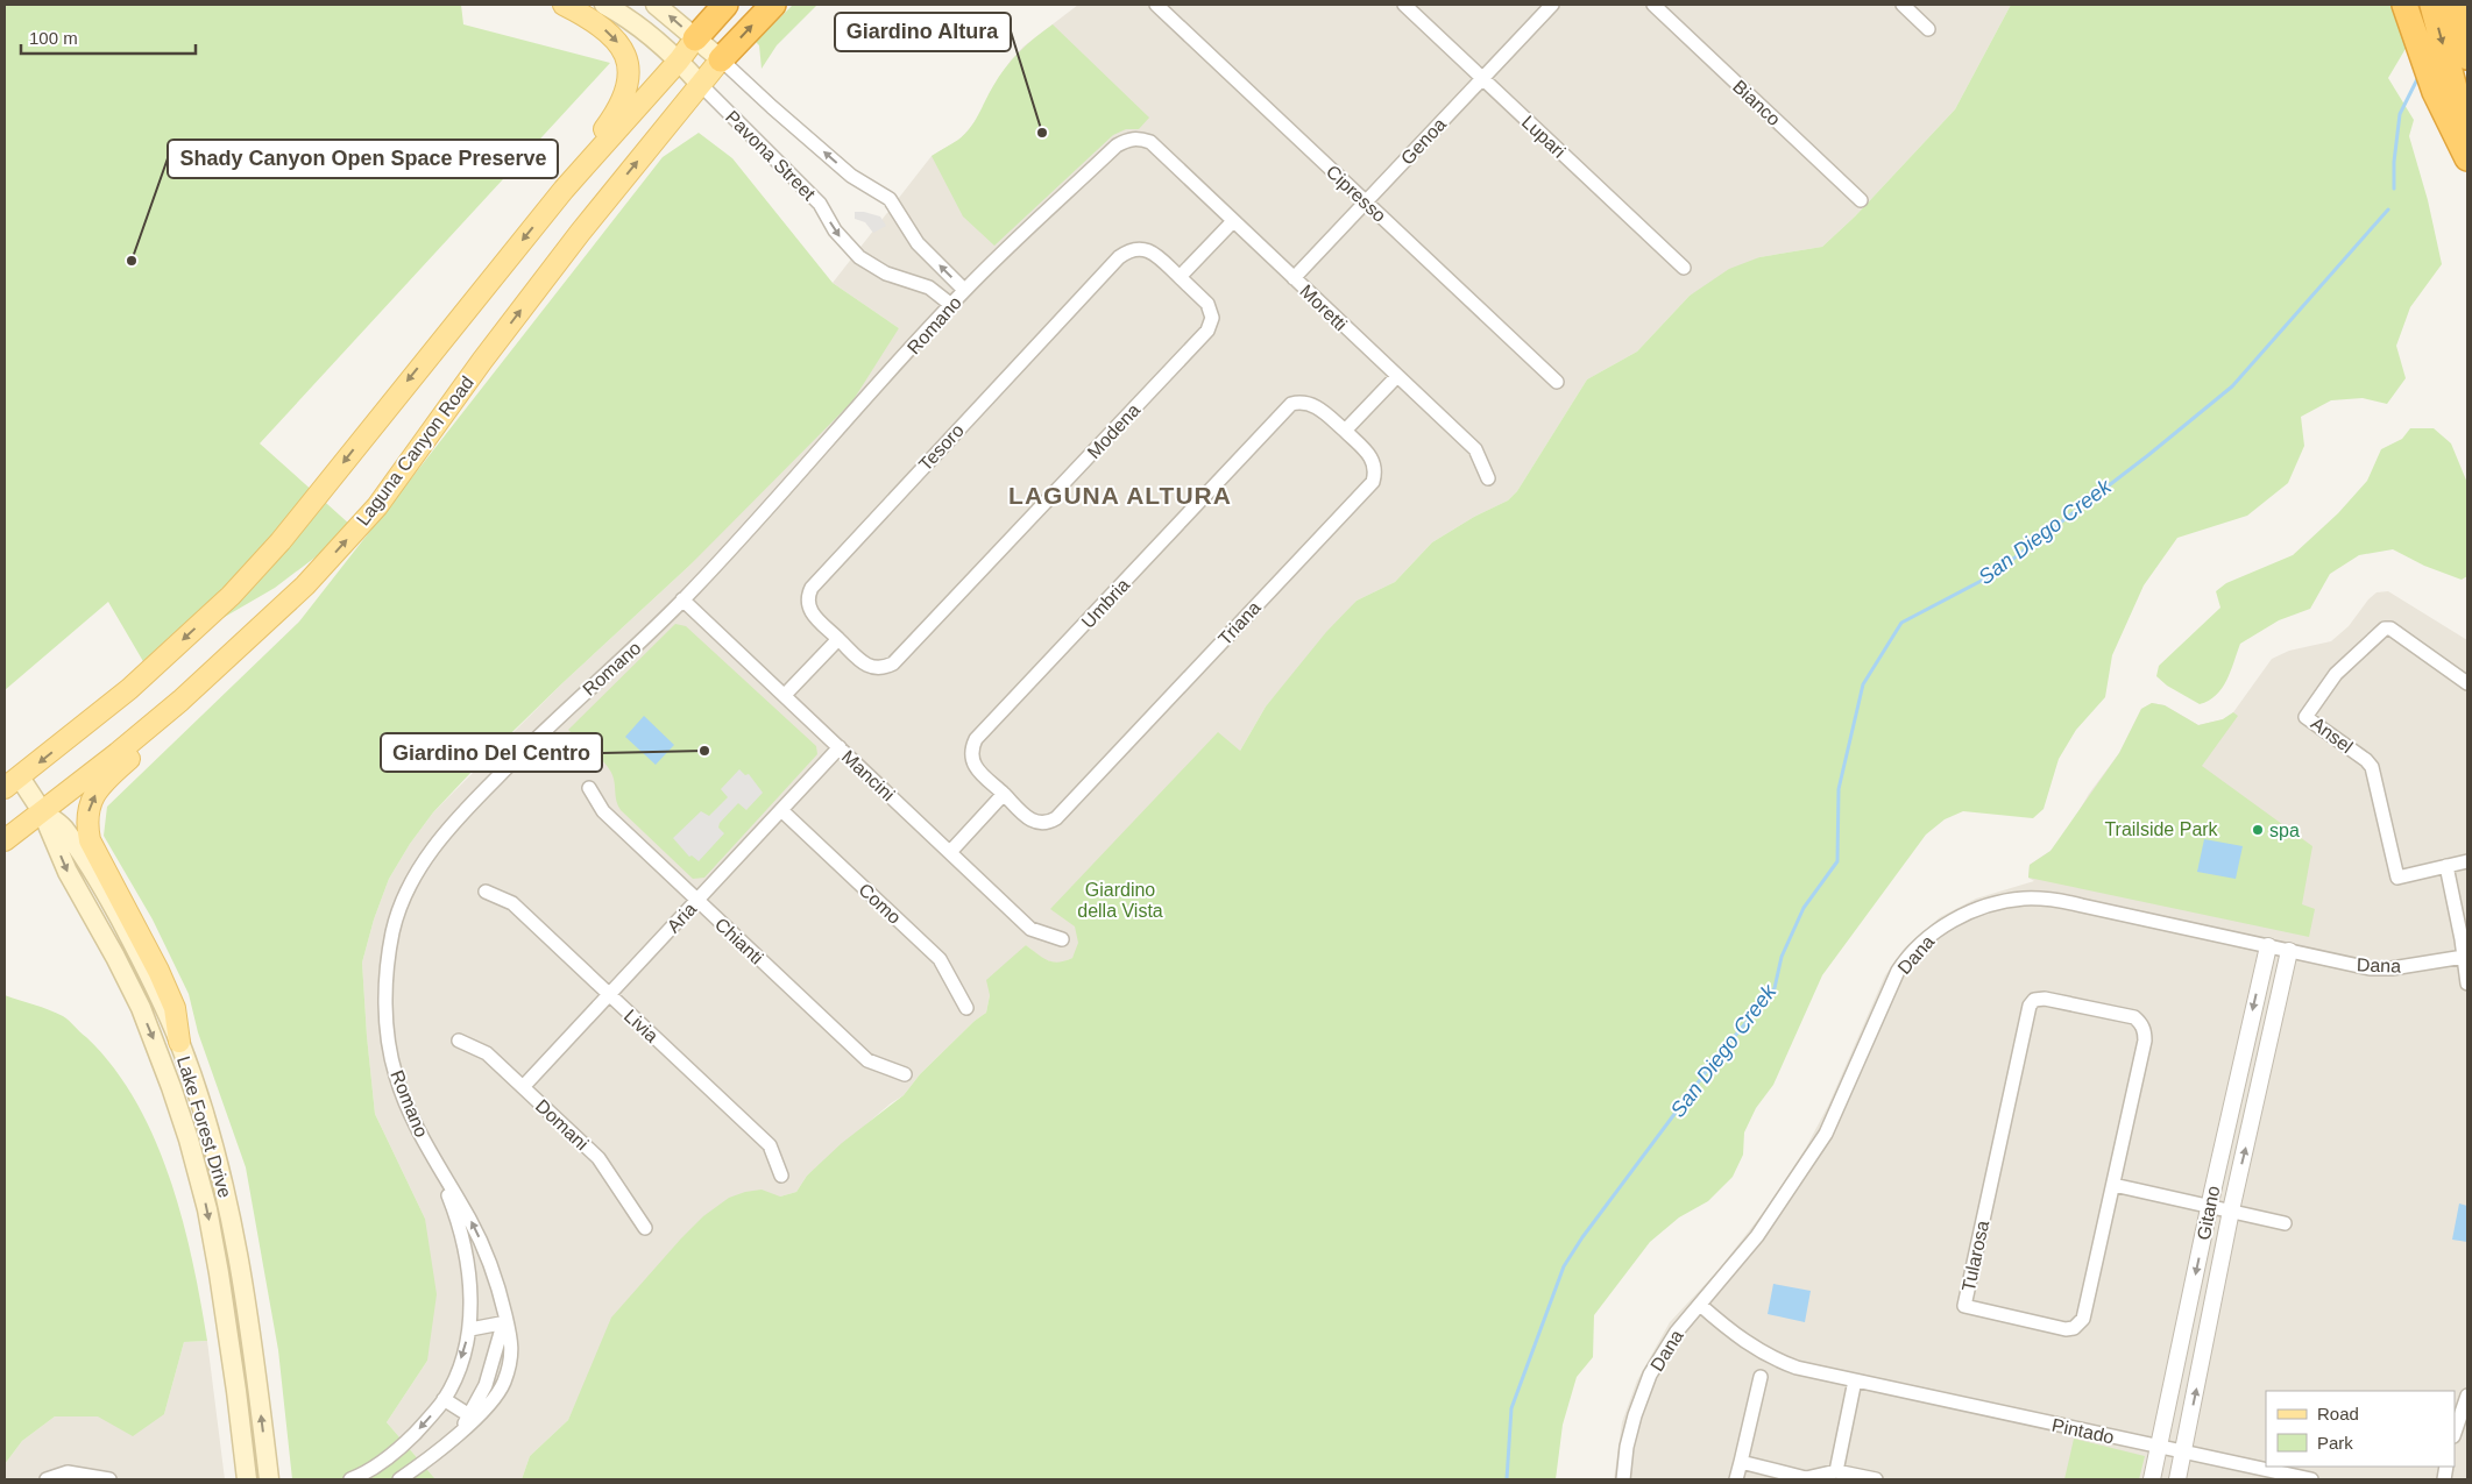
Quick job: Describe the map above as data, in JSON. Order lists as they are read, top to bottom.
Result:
{
  "streets": {
    "main road": ["Laguna Canyon Road", "Lake Forest Drive"],
    "street": [
      "Bianco",
      "Lupari",
      "Genoa",
      "Pavona Street",
      "Cipresso",
      "Moretti",
      "Romano",
      "Modena",
      "Tesoro",
      "Umbria",
      "Triana",
      "Ansel",
      "Mancini",
      "Como",
      "Aria",
      "Chianti",
      "Dana",
      "Livia",
      "Domani",
      "Gitano",
      "Tularosa",
      "Pintado"
    ]
  },
  "crossings": [
    ["Lupari", "Genoa"],
    ["Genoa", "Cipresso"],
    ["Genoa", "Moretti"],
    ["Pavona Street", "Romano"],
    ["Pavona Street", "Laguna Canyon Road"],
    ["Moretti", "Romano"],
    ["Romano", "Mancini"],
    ["Modena", "Tesoro"],
    ["Laguna Canyon Road", "Lake Forest Drive"],
    ["Umbria", "Triana"],
    ["Mancini", "Aria"],
    ["Como", "Aria"],
    ["Aria", "Chianti"],
    ["Aria", "Livia"],
    ["Aria", "Domani"],
    ["Dana", "Gitano"],
    ["Dana", "Pintado"],
    ["Gitano", "Pintado"]
  ],
  "districts": ["LAGUNA ALTURA"],
  "water": ["San Diego Creek"],
  "parks": ["Trailside Park", "Giardino della Vista"],
  "places": [
    "Giardino Altura",
    "Shady Canyon Open Space Preserve",
    "Giardino Del Centro",
    "spa"
  ],
  "legend": ["Road", "Park"],
  "scale_bar": "100 m"
}
